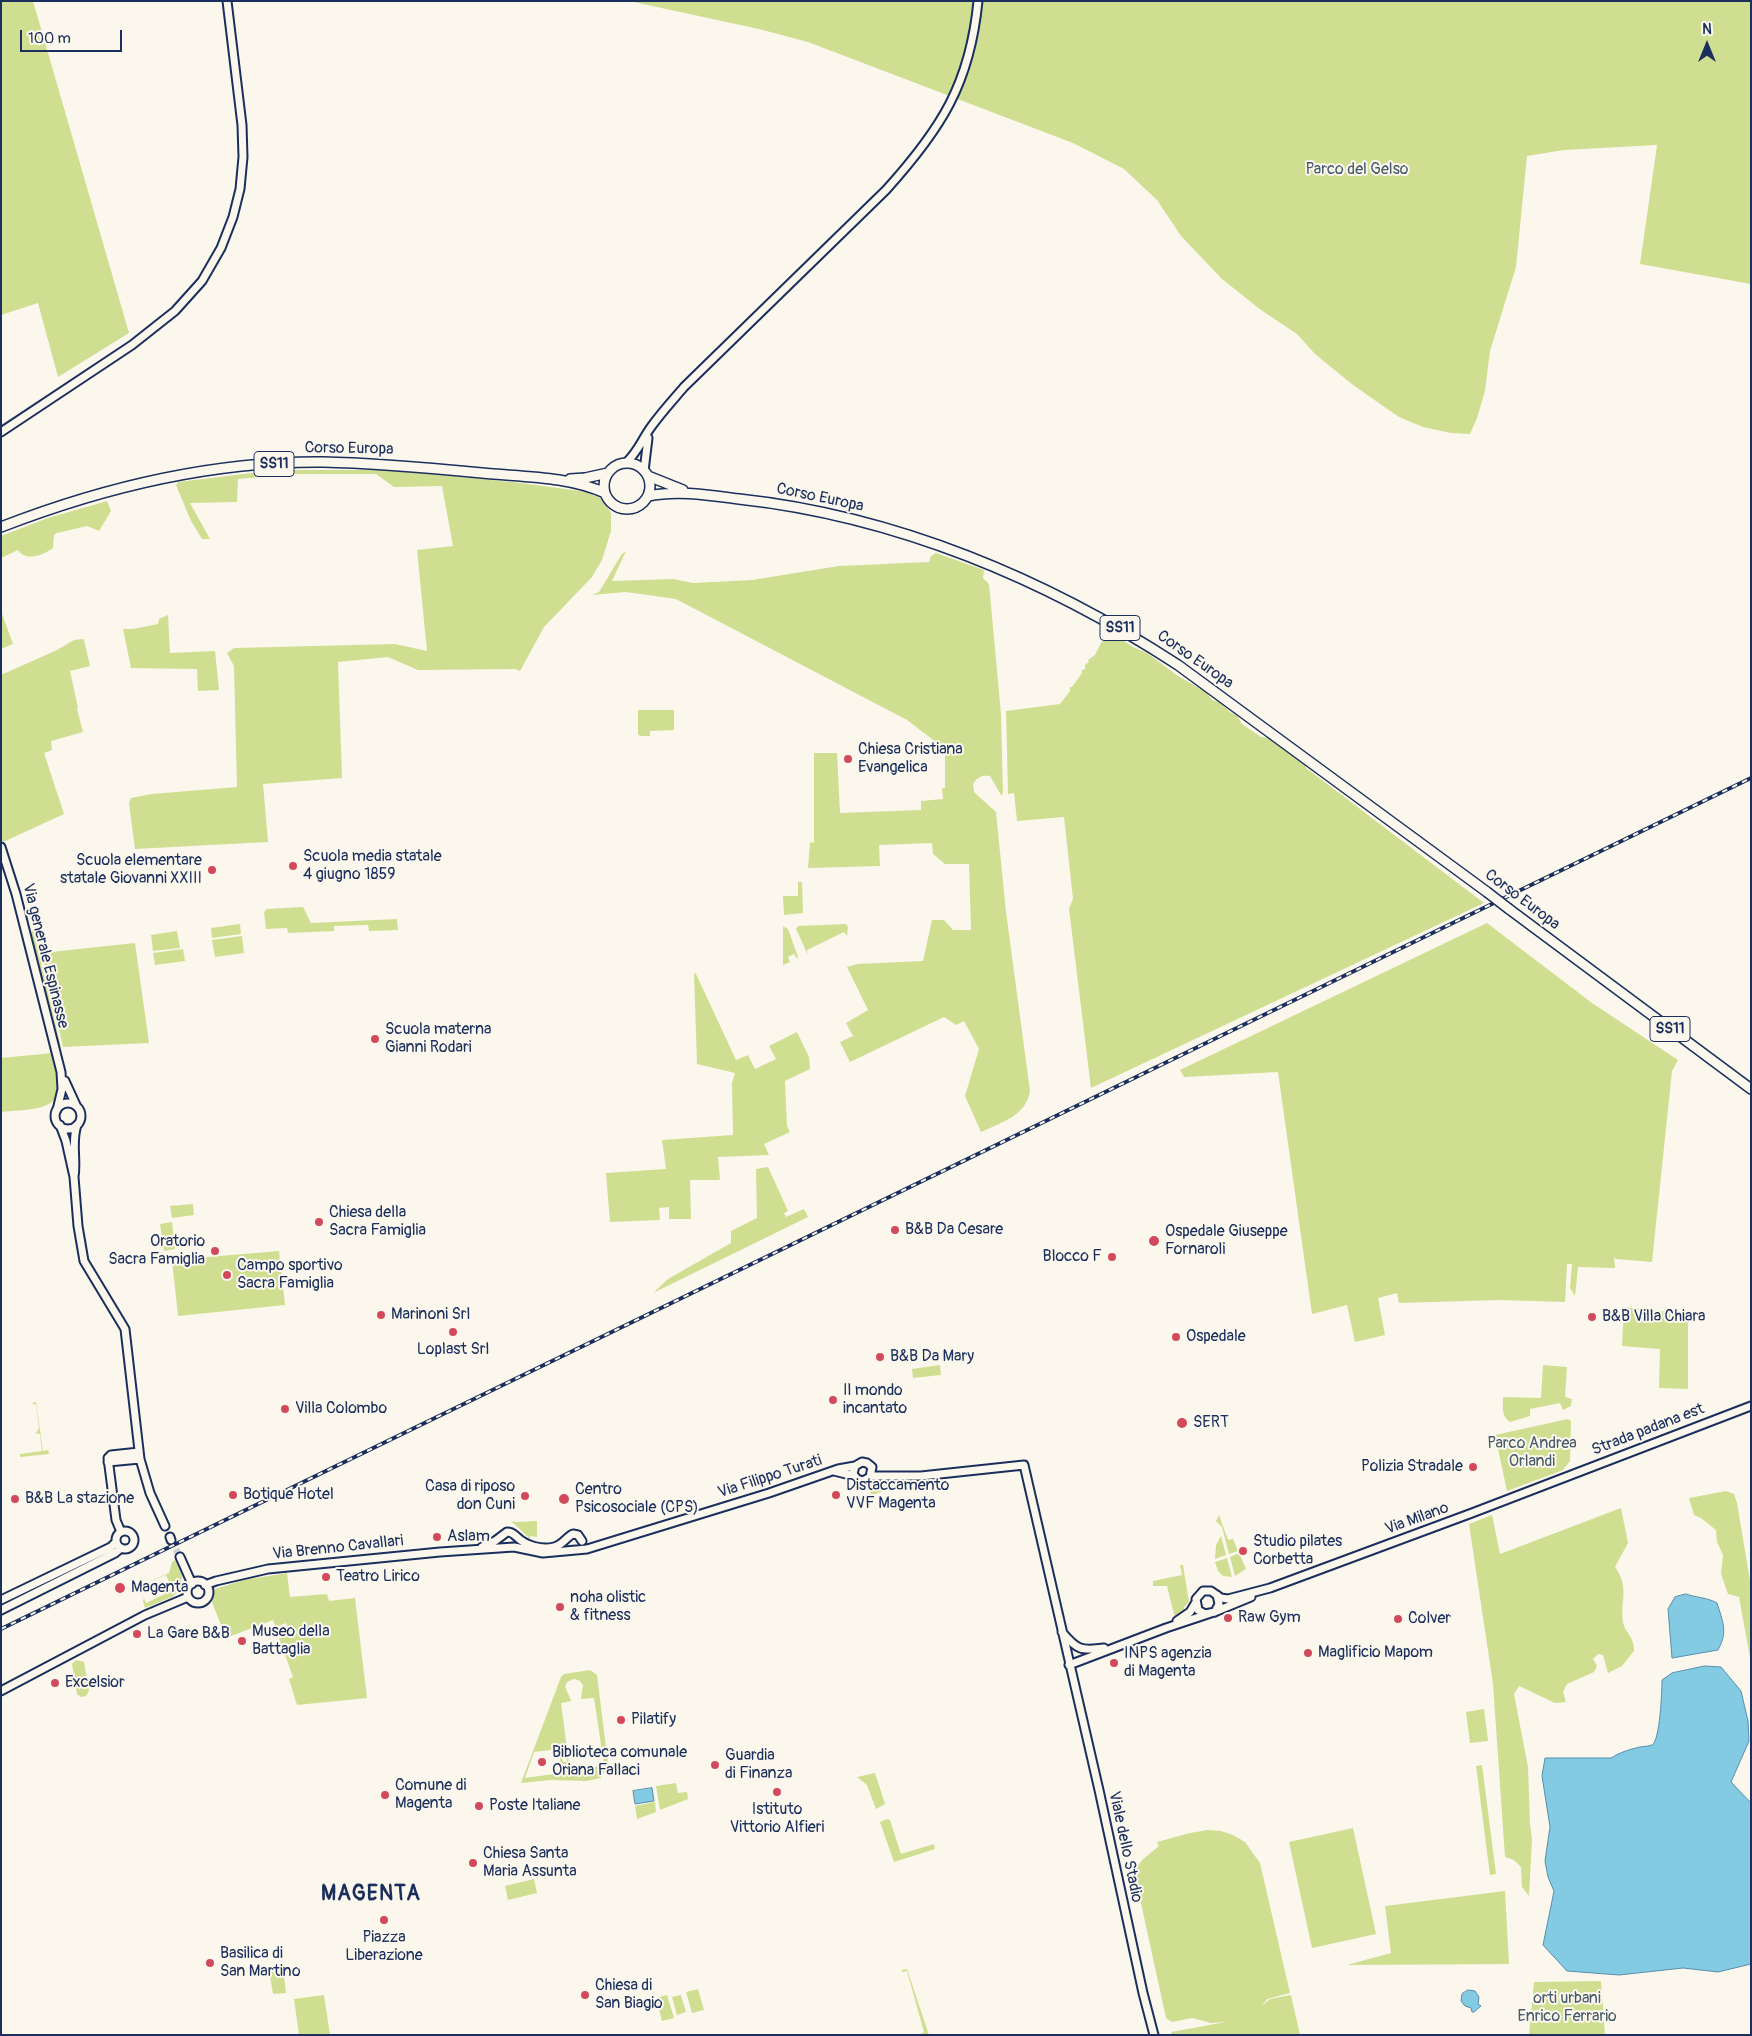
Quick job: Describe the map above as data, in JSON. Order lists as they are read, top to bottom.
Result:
{
  "streets": {
    "main road": ["Corso Europa", "SS11"],
    "street": [
      "Via generale Espinasse",
      "Strada padana est",
      "Via Filippo Turati",
      "Via Milano",
      "Via Brenno Cavallari",
      "Viale dello Stadio"
    ]
  },
  "crossings": [
    ["Strada padana est", "Via Milano"],
    ["Via Milano", "Viale dello Stadio"]
  ],
  "districts": ["MAGENTA"],
  "parks": ["Parco del Gelso", "Parco Andrea Orlandi", "orti urbani Enrico Ferrario"],
  "places": [
    "Chiesa Cristiana Evangelica",
    "Scuola media statale 4 giugno 1859",
    "Scuola elementare statale Giovanni XXIII",
    "Scuola materna Gianni Rodari",
    "Chiesa della Sacra Famiglia",
    "B&B Da Cesare",
    "Ospedale Giuseppe Fornaroli",
    "Oratorio Sacra Famiglia",
    "Blocco F",
    "Campo sportivo Sacra Famiglia",
    "Marinoni Srl",
    "B&B Villa Chiara",
    "Loplast Srl",
    "Ospedale",
    "B&B Da Mary",
    "Il mondo incantato",
    "Villa Colombo",
    "SERT",
    "Polizia Stradale",
    "Botique Hotel",
    "Distaccamento VVF Magenta",
    "Casa di riposo don Cuni",
    "B&B La stazione",
    "Centro Psicosociale (CPS)",
    "Aslam",
    "Studio pilates Corbetta",
    "Teatro Lirico",
    "Magenta",
    "noha olistic & fitness",
    "Raw Gym",
    "Colver",
    "La Gare B&B",
    "Museo della Battaglia",
    "Maglificio Mapom",
    "INPS agenzia di Magenta",
    "Excelsior",
    "Pilatify",
    "Biblioteca comunale Oriana Fallaci",
    "Guardia di Finanza",
    "Istituto Vittorio Alfieri",
    "Comune di Magenta",
    "Poste Italiane",
    "Chiesa Santa Maria Assunta",
    "Piazza Liberazione",
    "Basilica di San Martino",
    "Chiesa di San Biagio"
  ],
  "scale_bar": "100 m",
  "north": "top"
}
